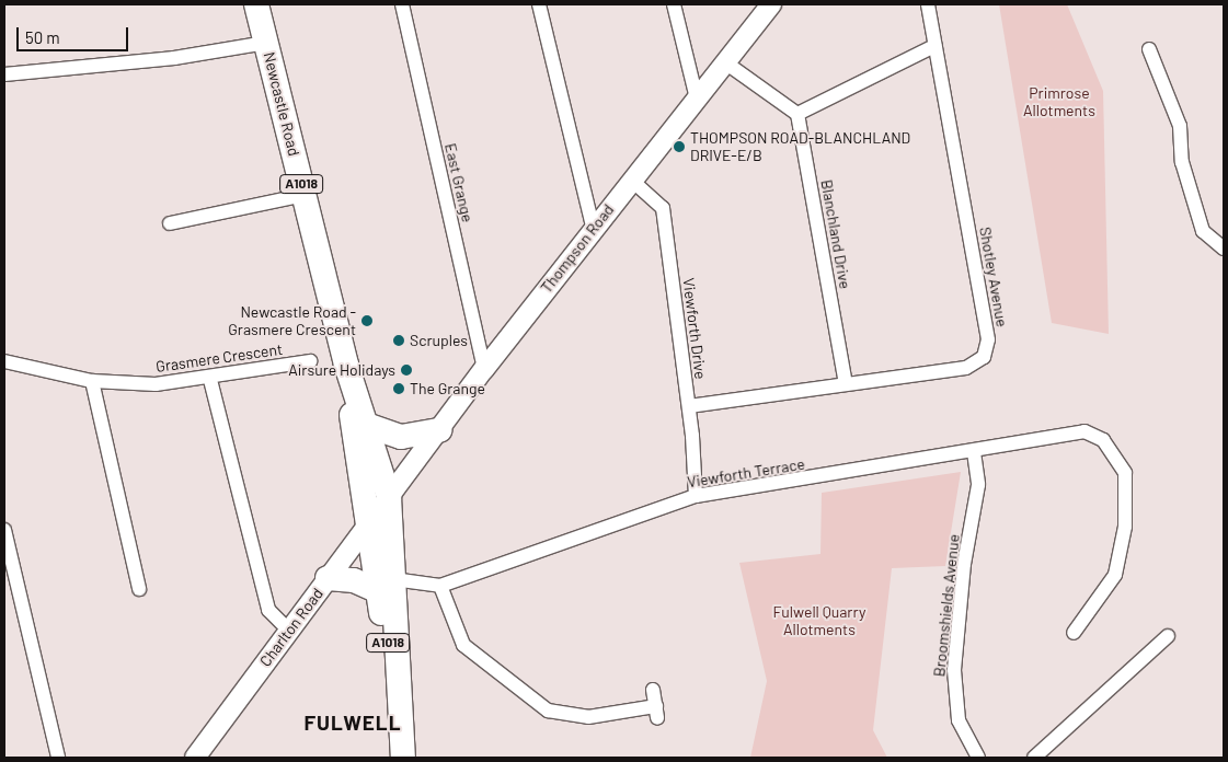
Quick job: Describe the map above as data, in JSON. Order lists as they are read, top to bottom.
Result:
{
  "streets": {
    "highway": ["Newcastle Road", "A1018"],
    "main road": ["Thompson Road", "Charlton Road"],
    "street": [
      "East Grange",
      "Blanchland Drive",
      "Shotley Avenue",
      "Viewforth Drive",
      "Grasmere Crescent",
      "Viewforth Terrace",
      "Broomshields Avenue"
    ]
  },
  "crossings": [
    ["Newcastle Road", "A1018"],
    ["Newcastle Road", "Thompson Road"],
    ["Newcastle Road", "Charlton Road"],
    ["East Grange", "Thompson Road"],
    ["A1018", "Thompson Road"],
    ["A1018", "Viewforth Terrace"],
    ["A1018", "Charlton Road"],
    ["Blanchland Drive", "Shotley Avenue"],
    ["Thompson Road", "Viewforth Drive"],
    ["Thompson Road", "Charlton Road"],
    ["Shotley Avenue", "Viewforth Drive"],
    ["Viewforth Drive", "Viewforth Terrace"],
    ["Viewforth Terrace", "Broomshields Avenue"]
  ],
  "districts": ["FULWELL"],
  "parks": ["Primrose Allotments", "Fulwell Quarry Allotments"],
  "places": [
    "THOMPSON ROAD-BLANCHLAND DRIVE-E/B",
    "Newcastle Road - Grasmere Crescent",
    "Scruples",
    "Airsure Holidays",
    "The Grange"
  ],
  "scale_bar": "50 m"
}
